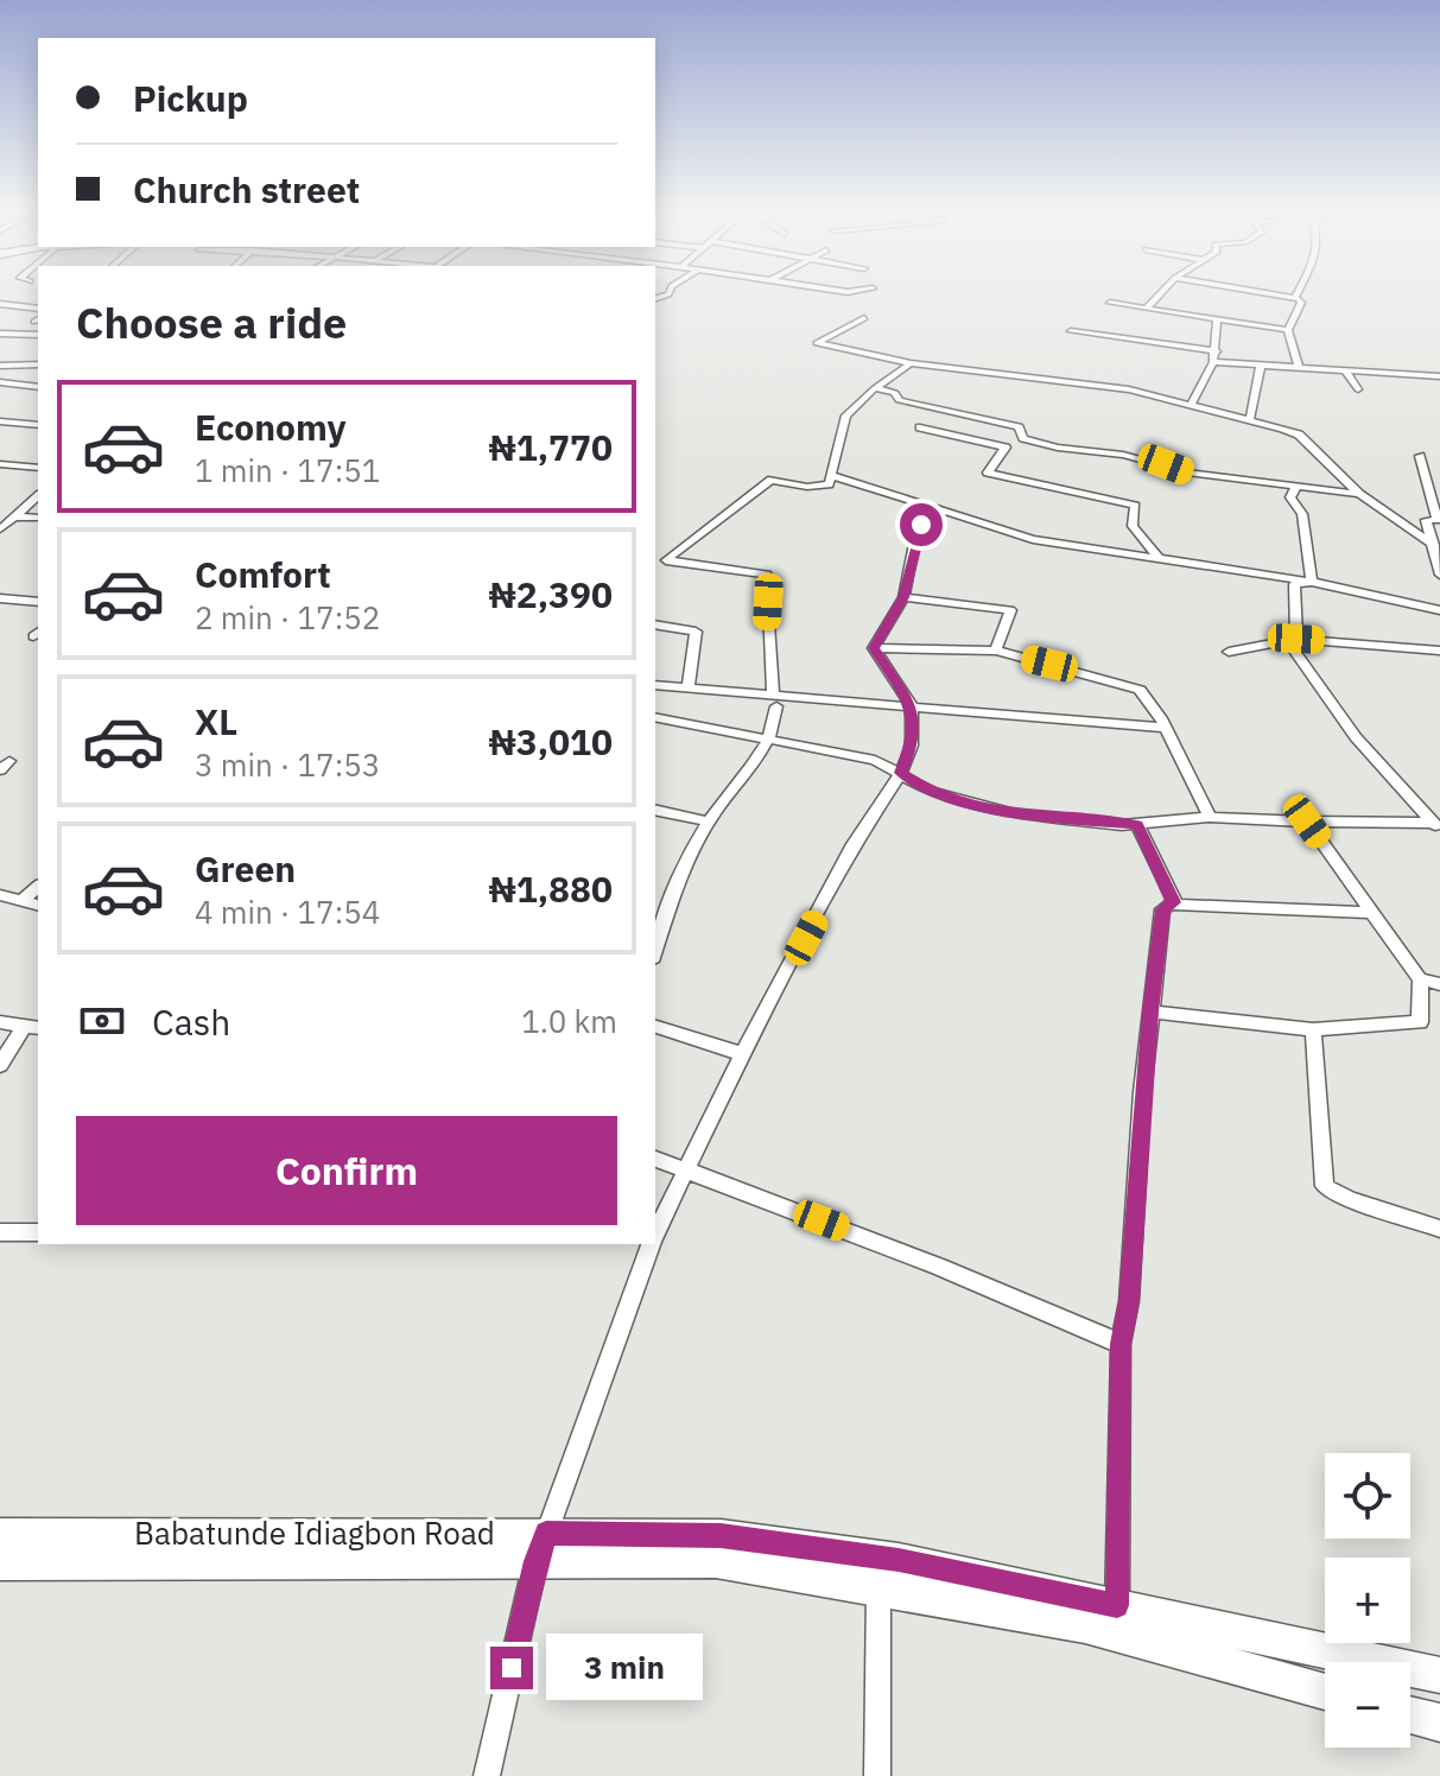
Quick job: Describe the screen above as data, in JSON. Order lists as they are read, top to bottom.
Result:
{
  "streets": {
    "street": ["Babatunde Idiagbon Road"]
  },
  "page": {
    "banner": ["Pickup", "Church street"],
    "heading": "Choose a ride",
    "list": [
      {
        "name": "Economy",
        "note": "1 min · 17:51",
        "value": "₦1,770"
      },
      {
        "name": "Comfort",
        "note": "2 min · 17:52",
        "value": "₦2,390"
      },
      {
        "name": "XL",
        "note": "3 min · 17:53",
        "value": "₦3,010"
      },
      {
        "name": "Green",
        "note": "4 min · 17:54",
        "value": "₦1,880"
      }
    ],
    "pay": ["Cash", "1.0 km"],
    "buttons": "Confirm",
    "map_buttons": ["+", "−"],
    "bubble": "3 min"
  }
}
